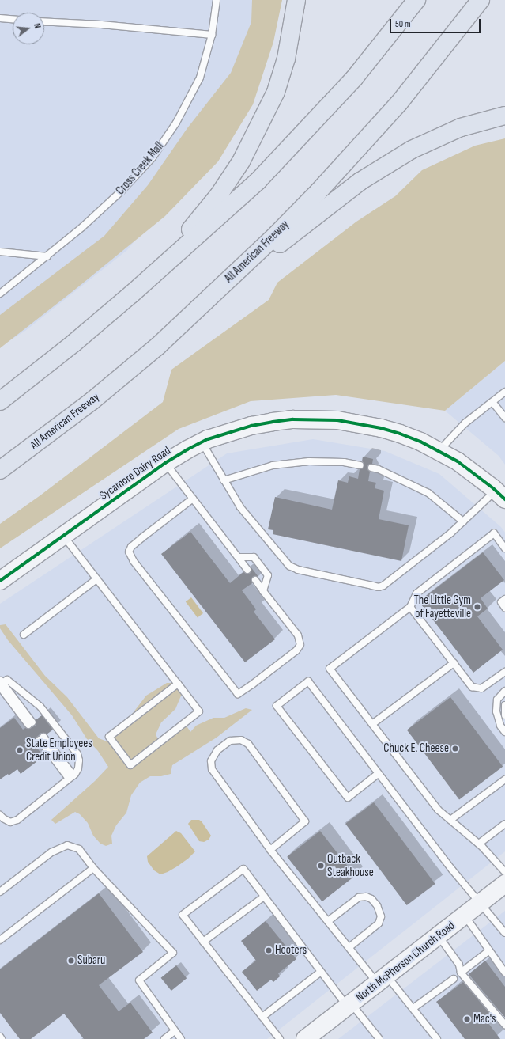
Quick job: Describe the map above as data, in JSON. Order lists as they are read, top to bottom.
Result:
{
  "streets": {
    "highway": ["All American Freeway"],
    "street": ["Sycamore Dairy Road", "North McPherson Church Road"],
    "lane": ["Cross Creek Mall"]
  },
  "places": [
    "The Little Gym of Fayetteville",
    "Chuck E. Cheese",
    "State Employees Credit Union",
    "Outback Steakhouse",
    "Hooters",
    "Subaru",
    "Mac's"
  ],
  "scale_bar": "50 m",
  "north": "right"
}
